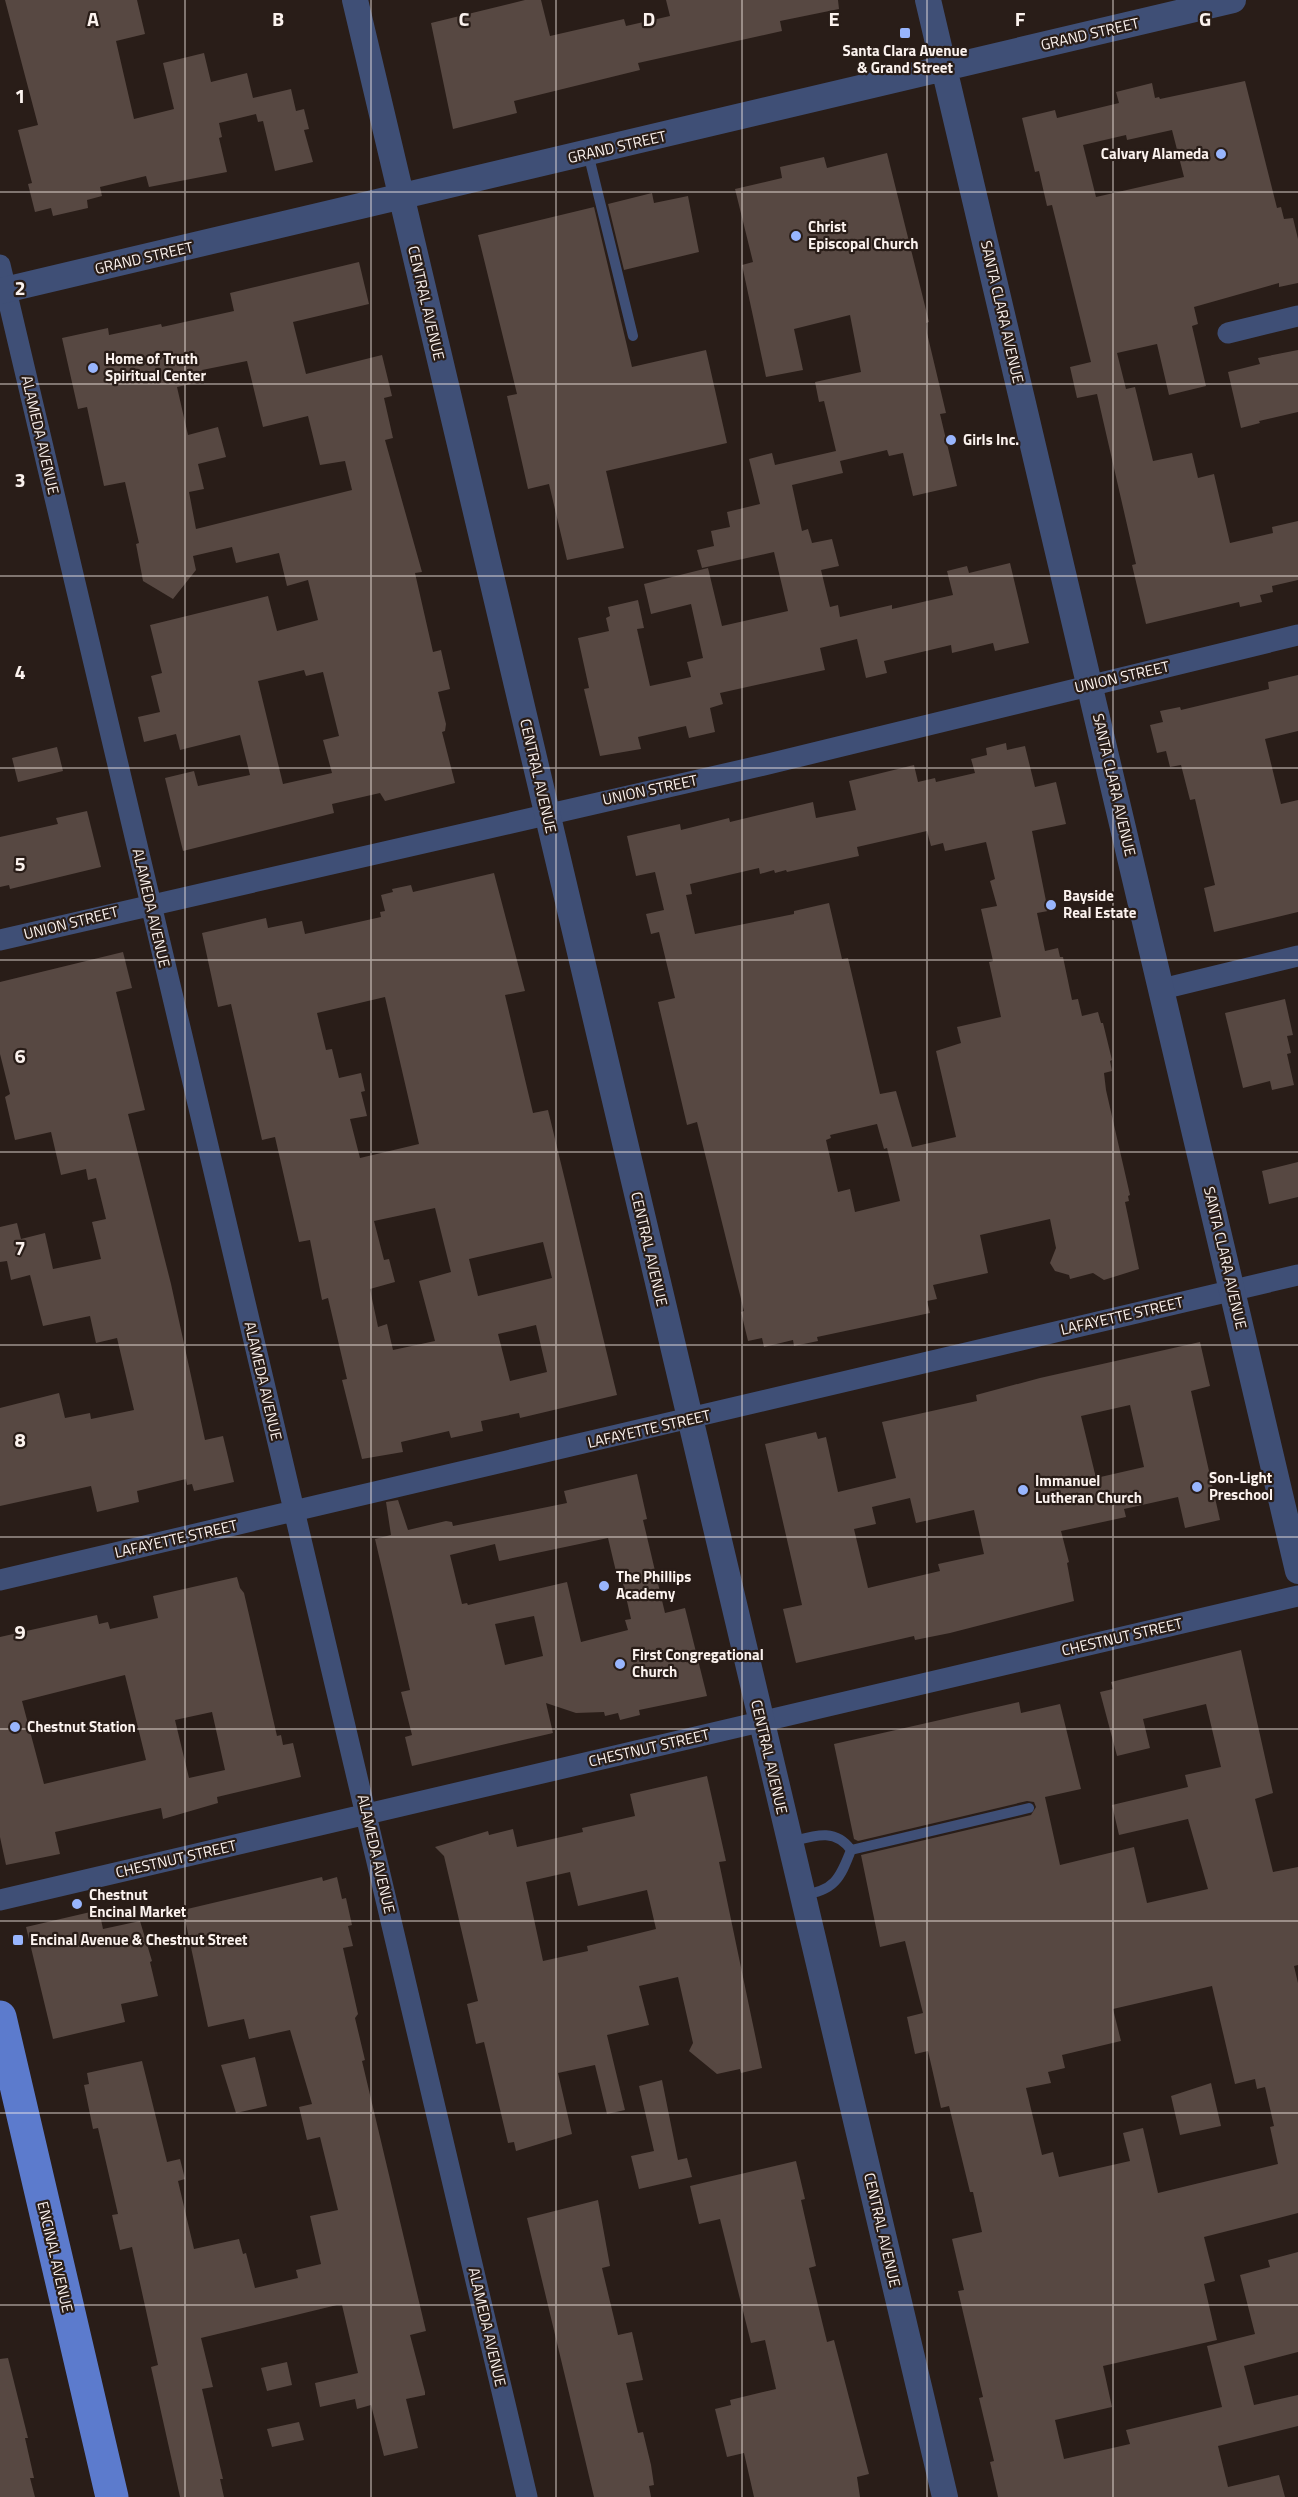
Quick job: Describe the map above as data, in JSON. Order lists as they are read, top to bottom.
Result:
{
  "streets": {
    "main road": ["ENCINAL AVENUE"],
    "street": [
      "GRAND STREET",
      "CENTRAL AVENUE",
      "SANTA CLARA AVENUE",
      "ALAMEDA AVENUE",
      "UNION STREET",
      "LAFAYETTE STREET",
      "CHESTNUT STREET"
    ]
  },
  "crossings": [
    ["GRAND STREET", "CENTRAL AVENUE"],
    ["GRAND STREET", "SANTA CLARA AVENUE"],
    ["GRAND STREET", "ALAMEDA AVENUE"],
    ["CENTRAL AVENUE", "UNION STREET"],
    ["CENTRAL AVENUE", "LAFAYETTE STREET"],
    ["CENTRAL AVENUE", "CHESTNUT STREET"],
    ["SANTA CLARA AVENUE", "UNION STREET"],
    ["SANTA CLARA AVENUE", "LAFAYETTE STREET"],
    ["ALAMEDA AVENUE", "UNION STREET"],
    ["ALAMEDA AVENUE", "LAFAYETTE STREET"],
    ["ALAMEDA AVENUE", "CHESTNUT STREET"]
  ],
  "places": {
    "transit": ["Santa Clara Avenue & Grand Street", "Encinal Avenue & Chestnut Street"],
    "other": [
      "Calvary Alameda",
      "Christ Episcopal Church",
      "Home of Truth Spiritual Center",
      "Girls Inc.",
      "Bayside Real Estate",
      "Son-Light Preschool",
      "Immanuel Lutheran Church",
      "The Phillips Academy",
      "First Congregational Church",
      "Chestnut Station",
      "Chestnut Encinal Market"
    ]
  },
  "grid": {
    "columns": [
      "A",
      "B",
      "C",
      "D",
      "E",
      "F",
      "G"
    ],
    "rows": [
      "1",
      "2",
      "3",
      "4",
      "5",
      "6",
      "7",
      "8",
      "9"
    ]
  }
}
